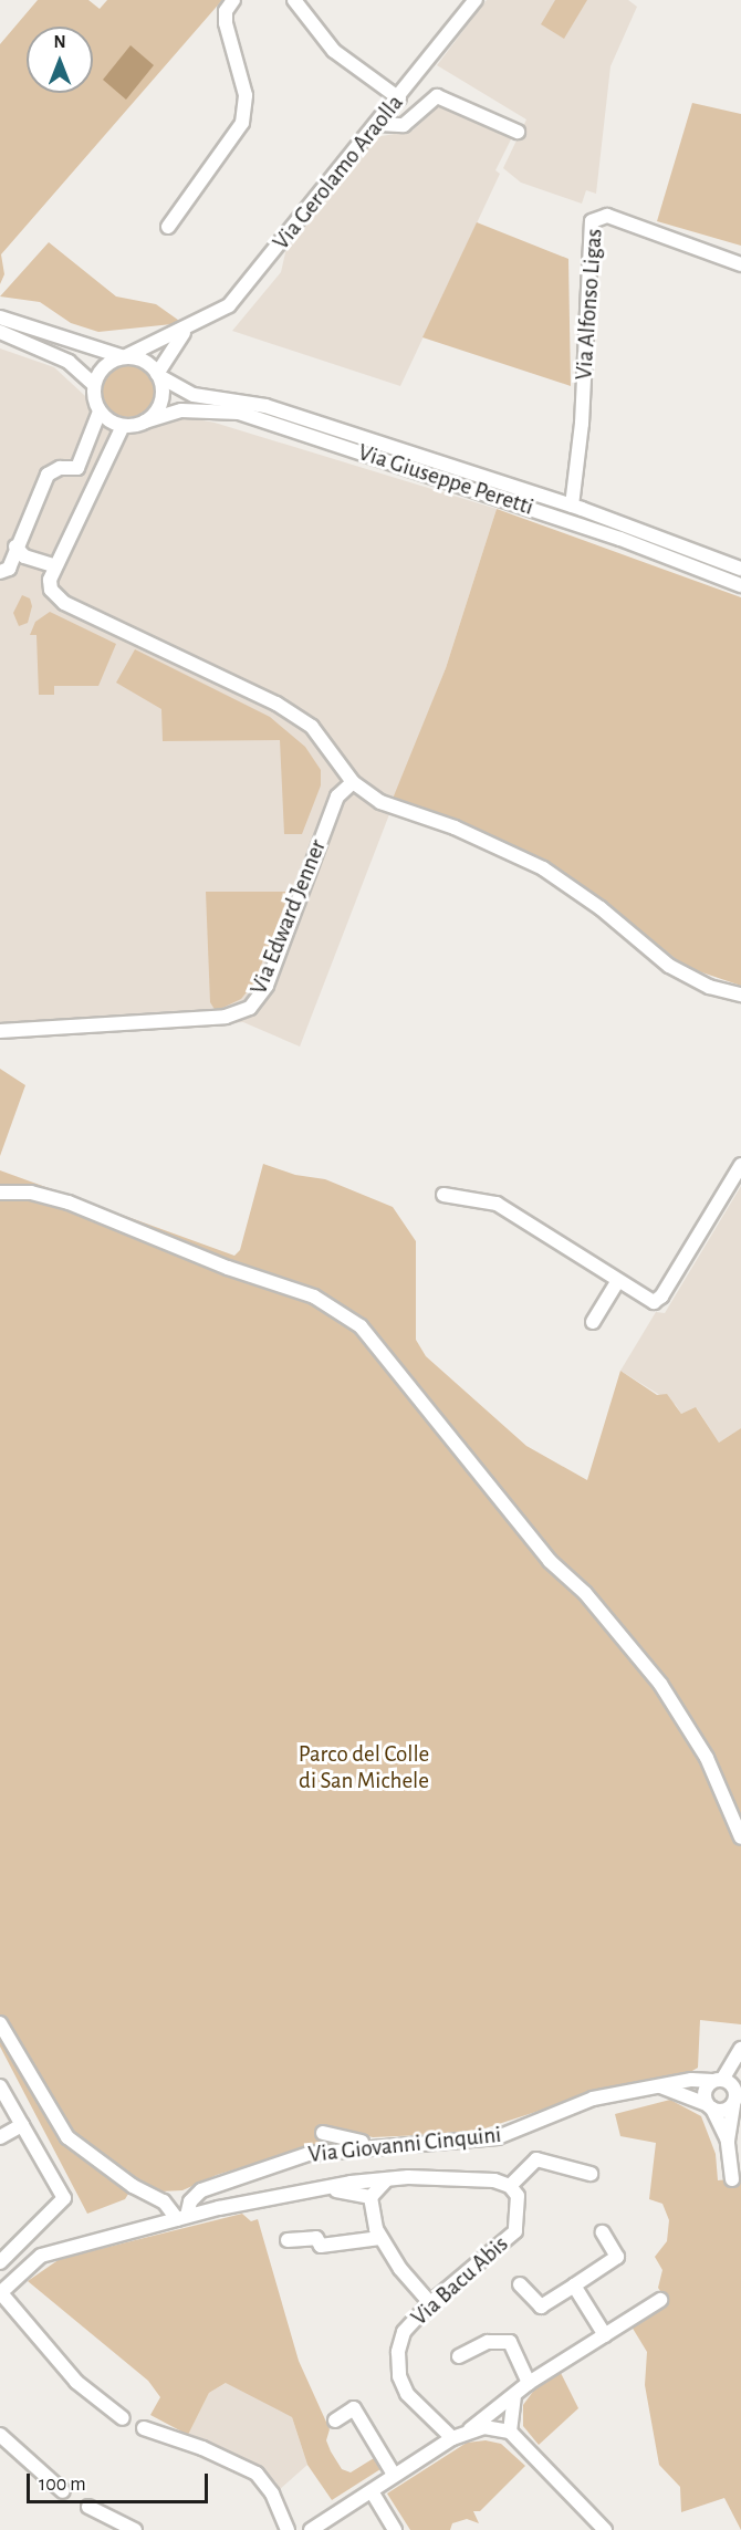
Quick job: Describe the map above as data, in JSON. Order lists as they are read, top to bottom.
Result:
{
  "streets": {
    "street": [
      "Via Gerolamo Araolla",
      "Via Alfonso Ligas",
      "Via Giuseppe Peretti",
      "Via Edward Jenner",
      "Via Giovanni Cinquini",
      "Via Bacu Abis"
    ]
  },
  "crossings": [
    ["Via Alfonso Ligas", "Via Giuseppe Peretti"]
  ],
  "parks": ["Parco del Colle di San Michele"],
  "scale_bar": "100 m",
  "north": "top"
}
